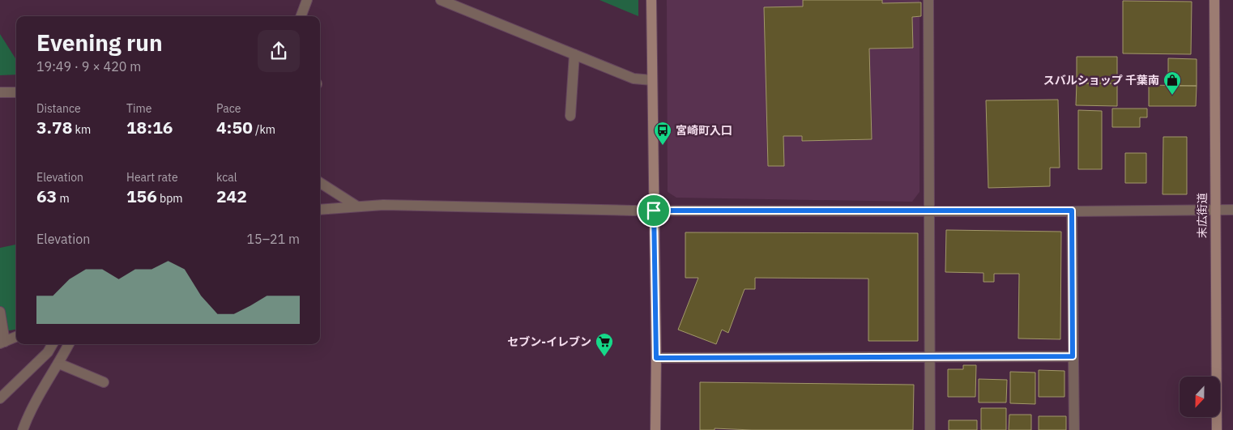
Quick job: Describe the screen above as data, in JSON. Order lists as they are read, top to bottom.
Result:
{
  "streets": {
    "street": ["末広街道"]
  },
  "places": {
    "shop": ["スバルショップ 千葉南"],
    "bus stop": ["宮崎町入口"],
    "supermarket": ["セブン-イレブン"]
  },
  "north": "bottom",
  "page": {
    "heading": ["Evening run", "19:49 · 9 × 420 m"],
    "stats": [
      ["Distance", "3.78 km"],
      ["Time", "18:16"],
      ["Pace", "4:50 /km"],
      ["Elevation", "63 m"],
      ["Heart rate", "156 bpm"],
      ["kcal", "242"]
    ],
    "chart": ["Elevation", "15–21 m"]
  }
}
